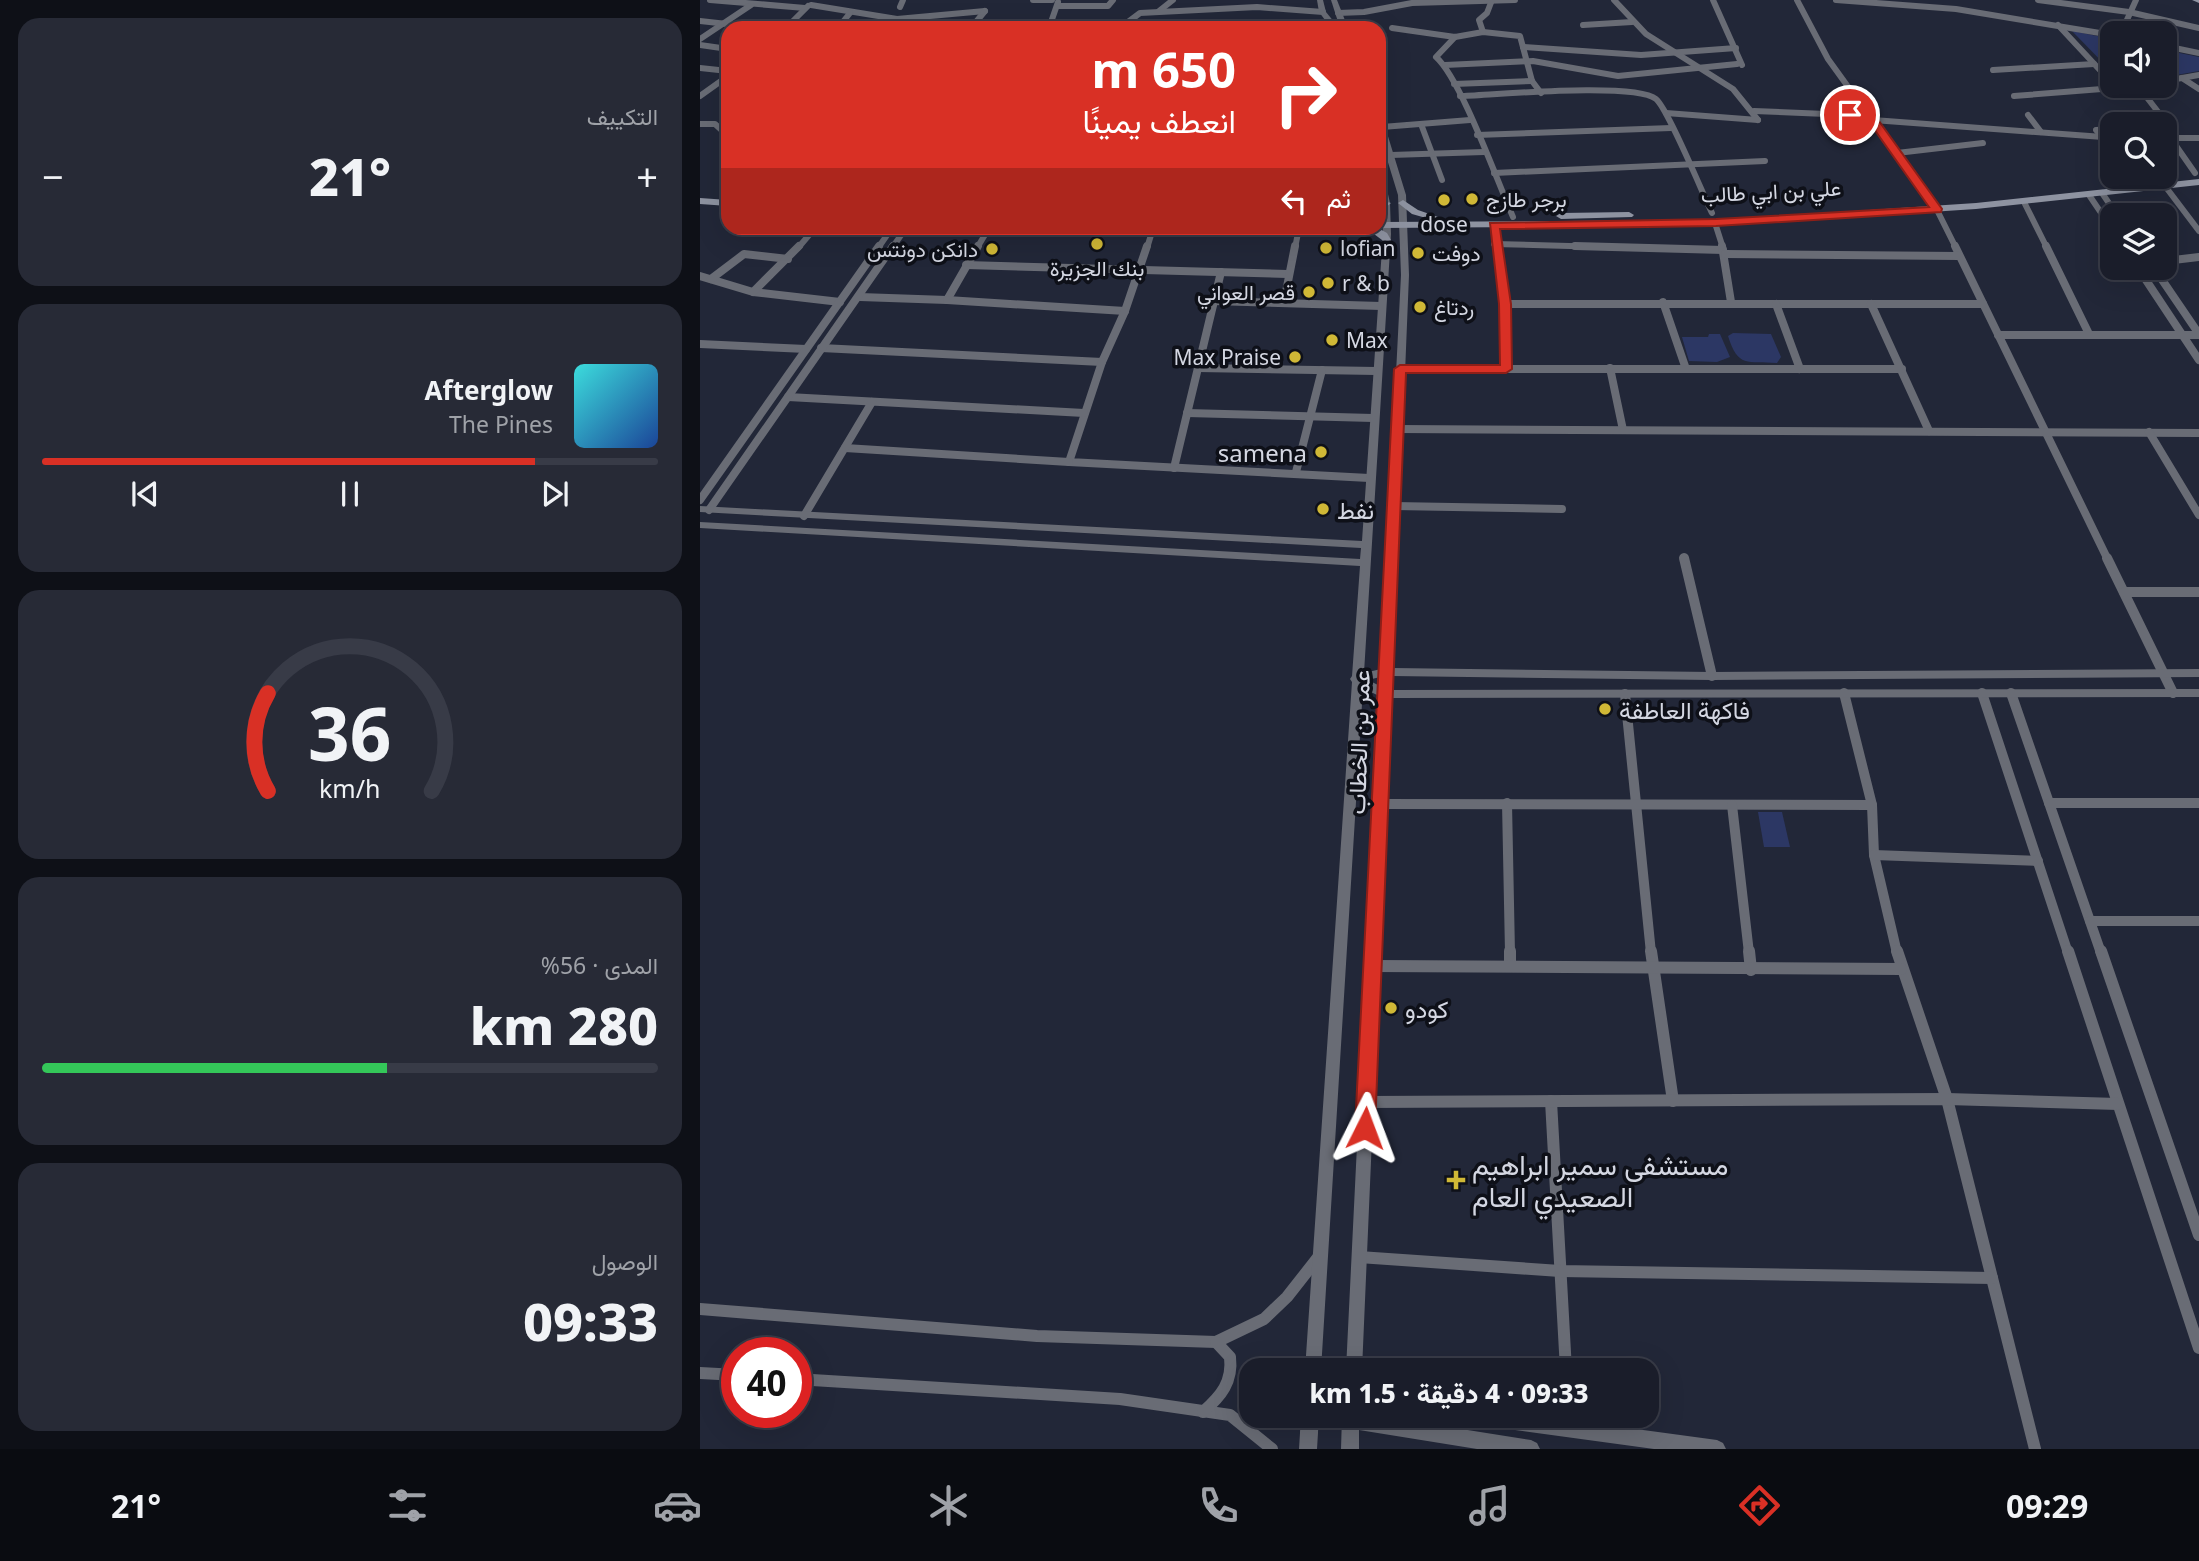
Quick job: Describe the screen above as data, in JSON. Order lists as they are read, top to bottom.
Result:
{
  "streets": {
    "main road": ["علي بن ابي طالب"],
    "street": ["عمر بن الخطاب"]
  },
  "crossings": [
    ["علي بن ابي طالب", "عمر بن الخطاب"]
  ],
  "places": {
    "other": [
      "برجر طازج",
      "dose",
      "بنك الجزيرة",
      "lofian",
      "دانكن دونتس",
      "دوفت",
      "r & b",
      "قصر العواني",
      "ردتاغ",
      "Max",
      "Max Praise",
      "samena",
      "نفط",
      "فاكهة العاطفة",
      "كودو"
    ],
    "health": ["مستشفى سمير ابراهيم الصعيدي العام"]
  },
  "page": {
    "tile": [
      "التكييف",
      ["المدى · 56%", "280 km"],
      ["الوصول", "09:33"]
    ],
    "turn": ["650 m", "انعطف يمينًا"],
    "heat": ["−", "21°", "+"],
    "then": "ثم",
    "song": ["Afterglow", "The Pines"],
    "limit": "40",
    "trip": "09:33 · 4 دقيقة · 1.5 km",
    "tabs": ["09:29", "21°"],
    "gauge": ["36", "km/h"]
  }
}
